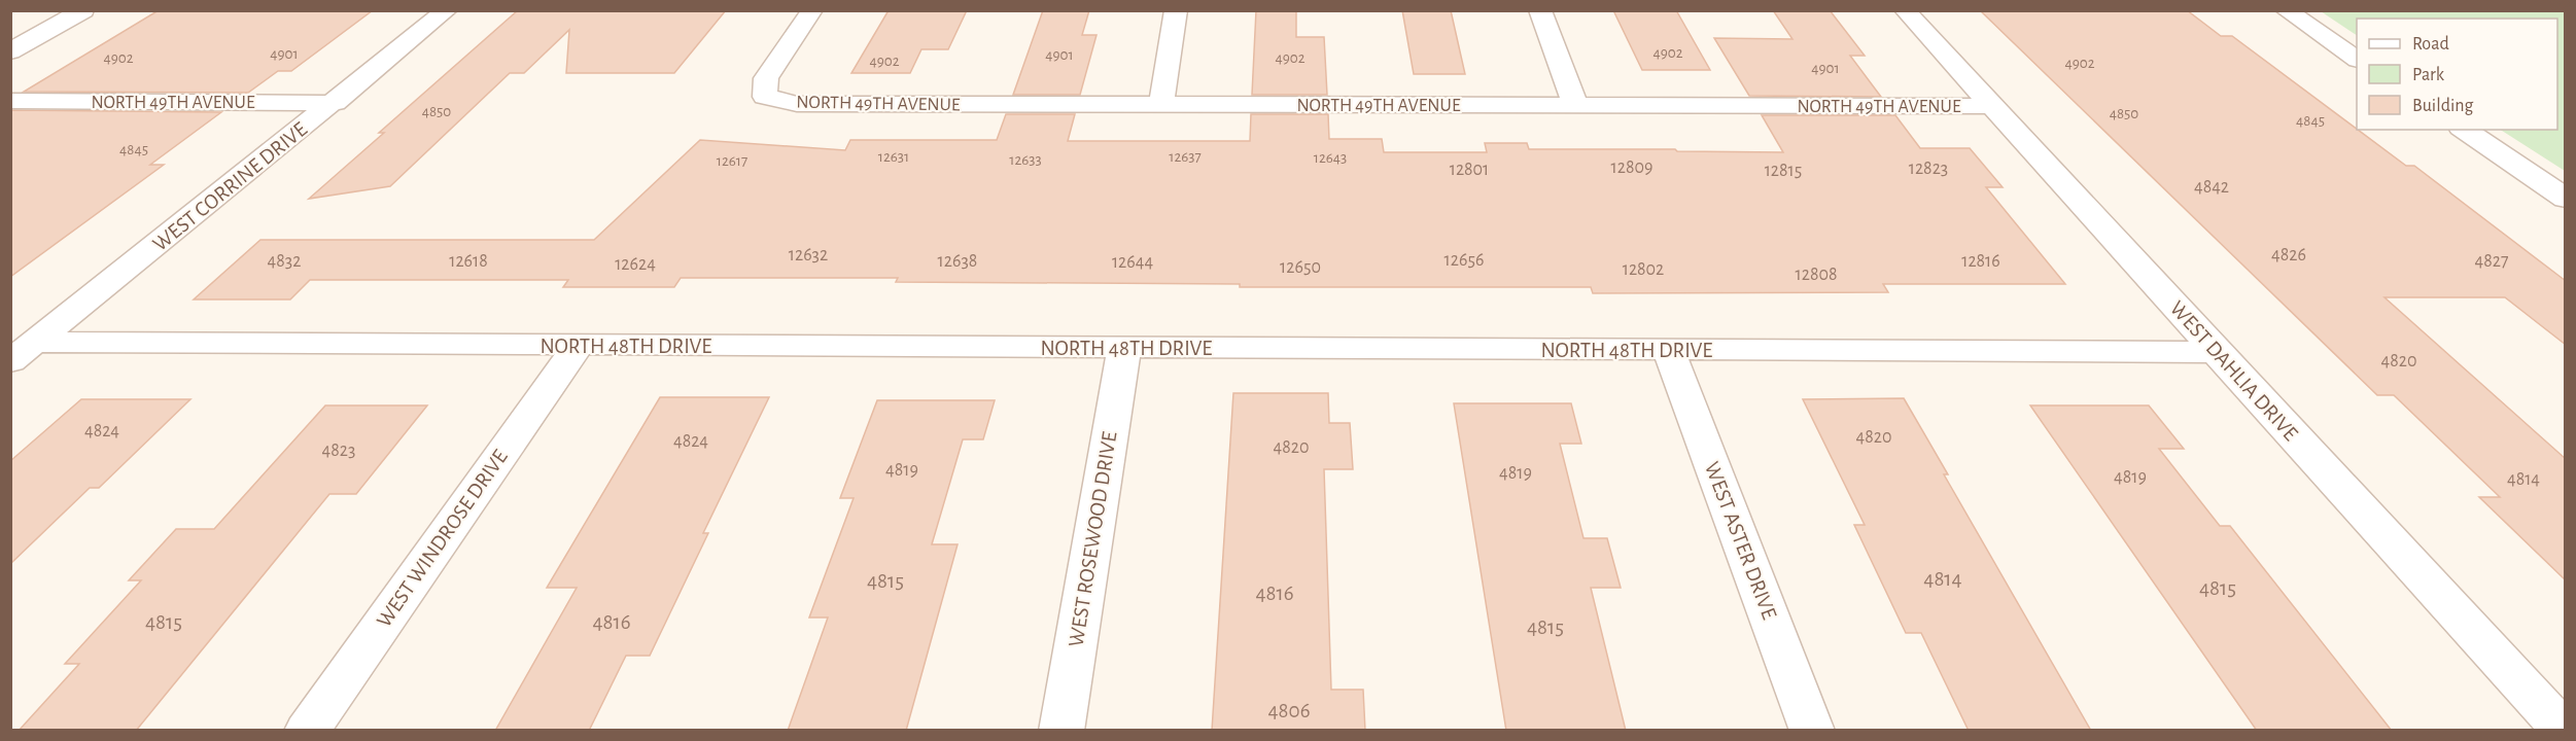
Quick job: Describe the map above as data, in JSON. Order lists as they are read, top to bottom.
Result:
{
  "streets": {
    "street": [
      "NORTH 49TH AVENUE",
      "WEST CORRINE DRIVE",
      "NORTH 48TH DRIVE",
      "WEST DAHLIA DRIVE",
      "WEST WINDROSE DRIVE",
      "WEST ROSEWOOD DRIVE",
      "WEST ASTER DRIVE"
    ]
  },
  "crossings": [
    ["NORTH 49TH AVENUE", "WEST CORRINE DRIVE"],
    ["NORTH 49TH AVENUE", "WEST DAHLIA DRIVE"],
    ["WEST CORRINE DRIVE", "NORTH 48TH DRIVE"],
    ["NORTH 48TH DRIVE", "WEST DAHLIA DRIVE"],
    ["NORTH 48TH DRIVE", "WEST WINDROSE DRIVE"],
    ["NORTH 48TH DRIVE", "WEST ROSEWOOD DRIVE"],
    ["NORTH 48TH DRIVE", "WEST ASTER DRIVE"]
  ],
  "house_numbers": [
    "4902",
    "4901",
    "4901",
    "4902",
    "4902",
    "4902",
    "4902",
    "4901",
    "4850",
    "4850",
    "4845",
    "4845",
    "12631",
    "12637",
    "12643",
    "12633",
    "12617",
    "12809",
    "12823",
    "12801",
    "12815",
    "4842",
    "12632",
    "4826",
    "12656",
    "4832",
    "12618",
    "12638",
    "12816",
    "4827",
    "12644",
    "12624",
    "12650",
    "12802",
    "12808",
    "4820",
    "4824",
    "4820",
    "4824",
    "4820",
    "4823",
    "4819",
    "4819",
    "4819",
    "4814",
    "4814",
    "4815",
    "4815",
    "4816",
    "4815",
    "4816",
    "4815",
    "4806"
  ],
  "legend": ["Road", "Park", "Building"]
}
